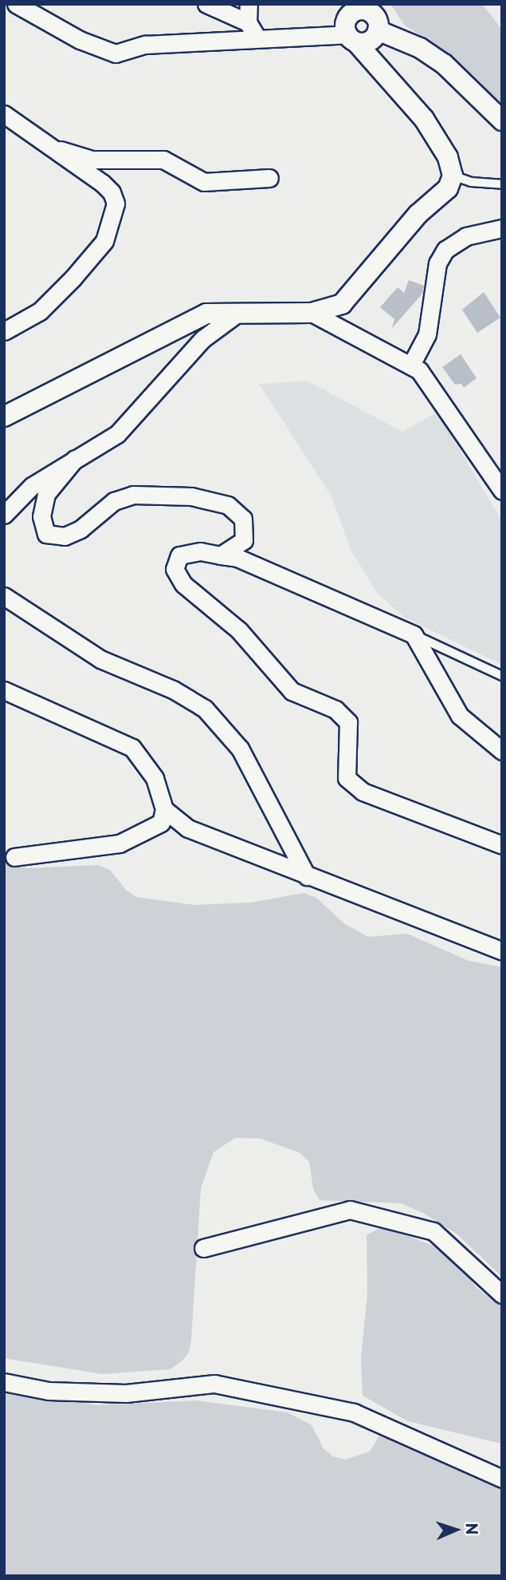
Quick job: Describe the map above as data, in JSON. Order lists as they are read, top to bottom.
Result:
{
  "north": "right"
}
